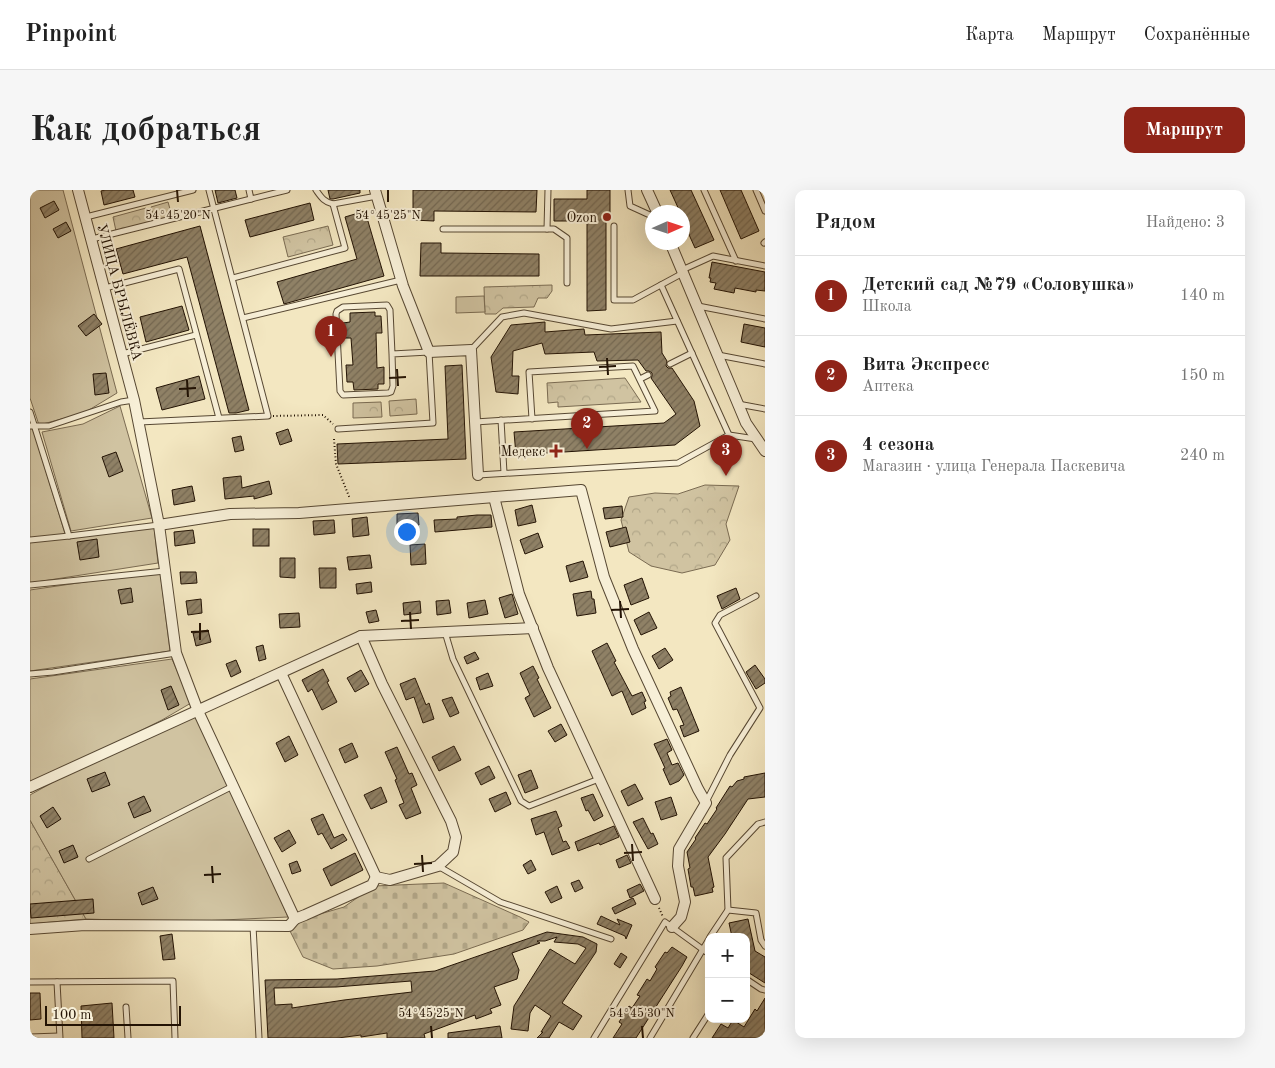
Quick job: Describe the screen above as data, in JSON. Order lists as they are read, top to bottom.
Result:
{
  "streets": {
    "street": ["УЛИЦА БРЫЛЁВКА"]
  },
  "places": {
    "other": ["Ozon"],
    "health": ["Медекс"]
  },
  "scale_bar": "100 m",
  "north": "right",
  "page": {
    "header": "Pinpoint",
    "nav": ["Карта", "Маршрут", "Сохранённые"],
    "buttons": "Маршрут",
    "title": "Как добраться",
    "heading": ["Рядом", "Найдено: 3"],
    "list": [
      {
        "mark": "1",
        "name": "Детский сад №79 «Соловушка»",
        "note": "Школа",
        "value": "140 m"
      },
      {
        "mark": "2",
        "name": "Вита Экспресс",
        "note": "Аптека",
        "value": "150 m"
      },
      {
        "mark": "3",
        "name": "4 сезона",
        "note": "Магазин · улица Генерала Паскевича",
        "value": "240 m"
      }
    ],
    "pins": ["1", "2", "3"],
    "map_buttons": ["+", "−"],
    "scale": "100 m"
  },
  "coordinates": ["54°45'20\"N", "54°45'25\"N", "54°45'30\"N"]
}
